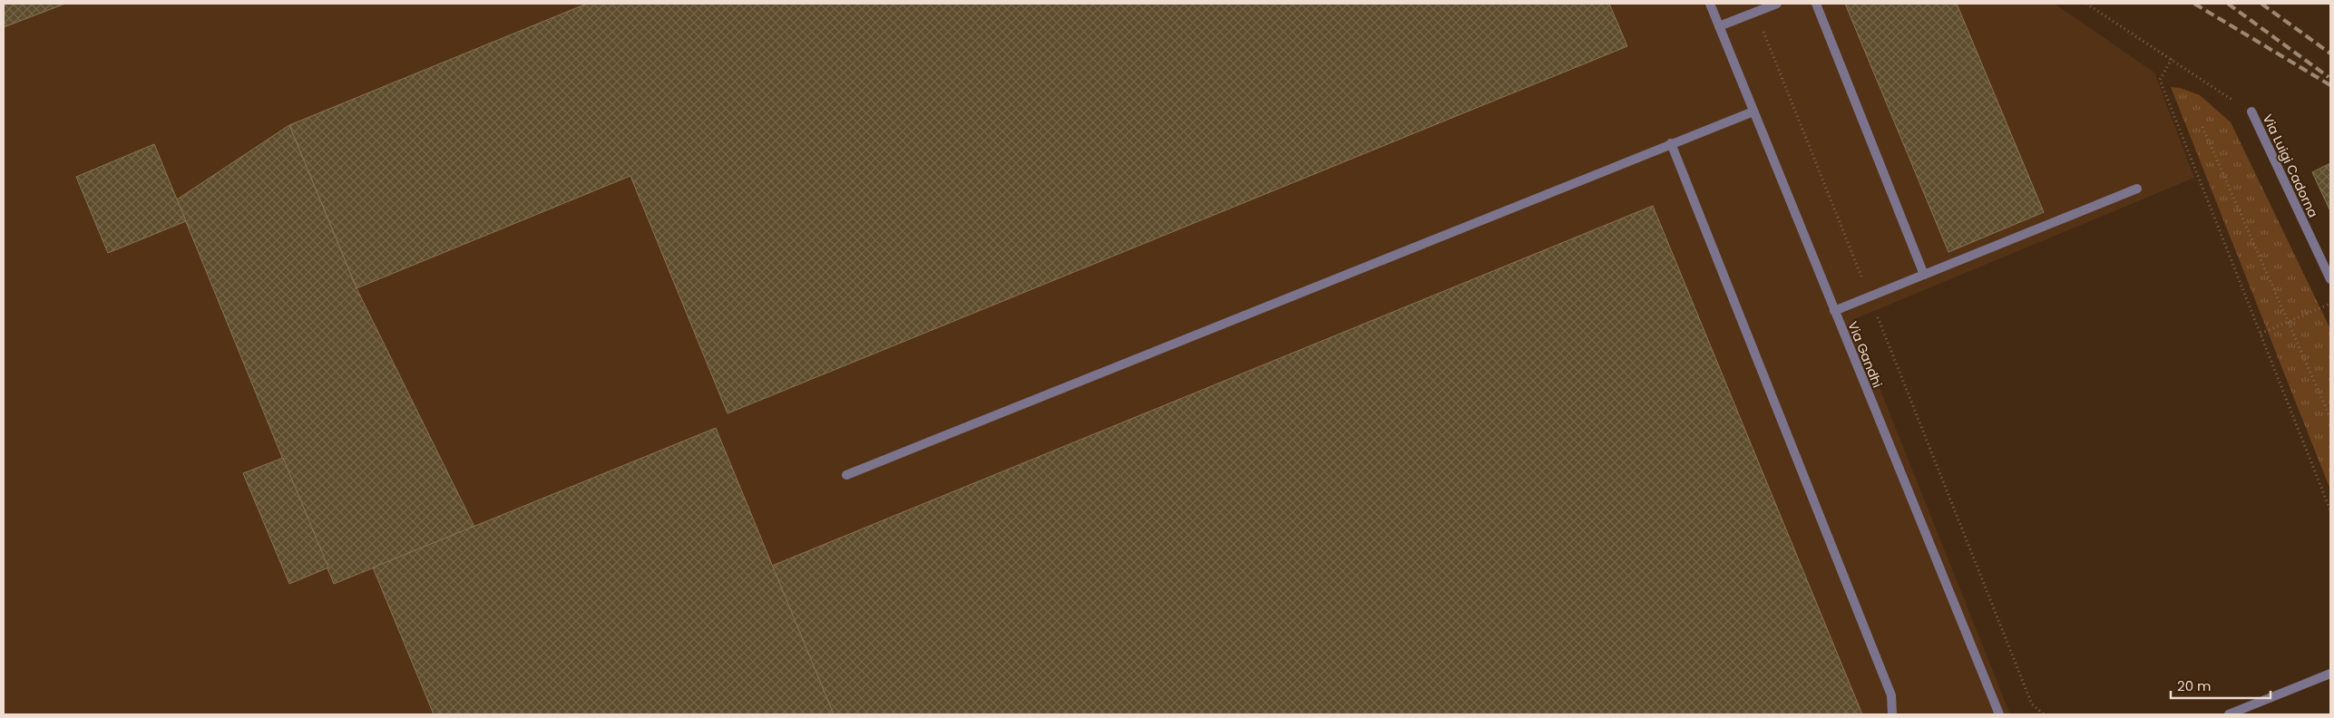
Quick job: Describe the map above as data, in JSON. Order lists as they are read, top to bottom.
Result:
{
  "streets": {
    "street": ["Via Luigi Cadorna", "Via Gandhi"]
  },
  "scale_bar": "20 m"
}
